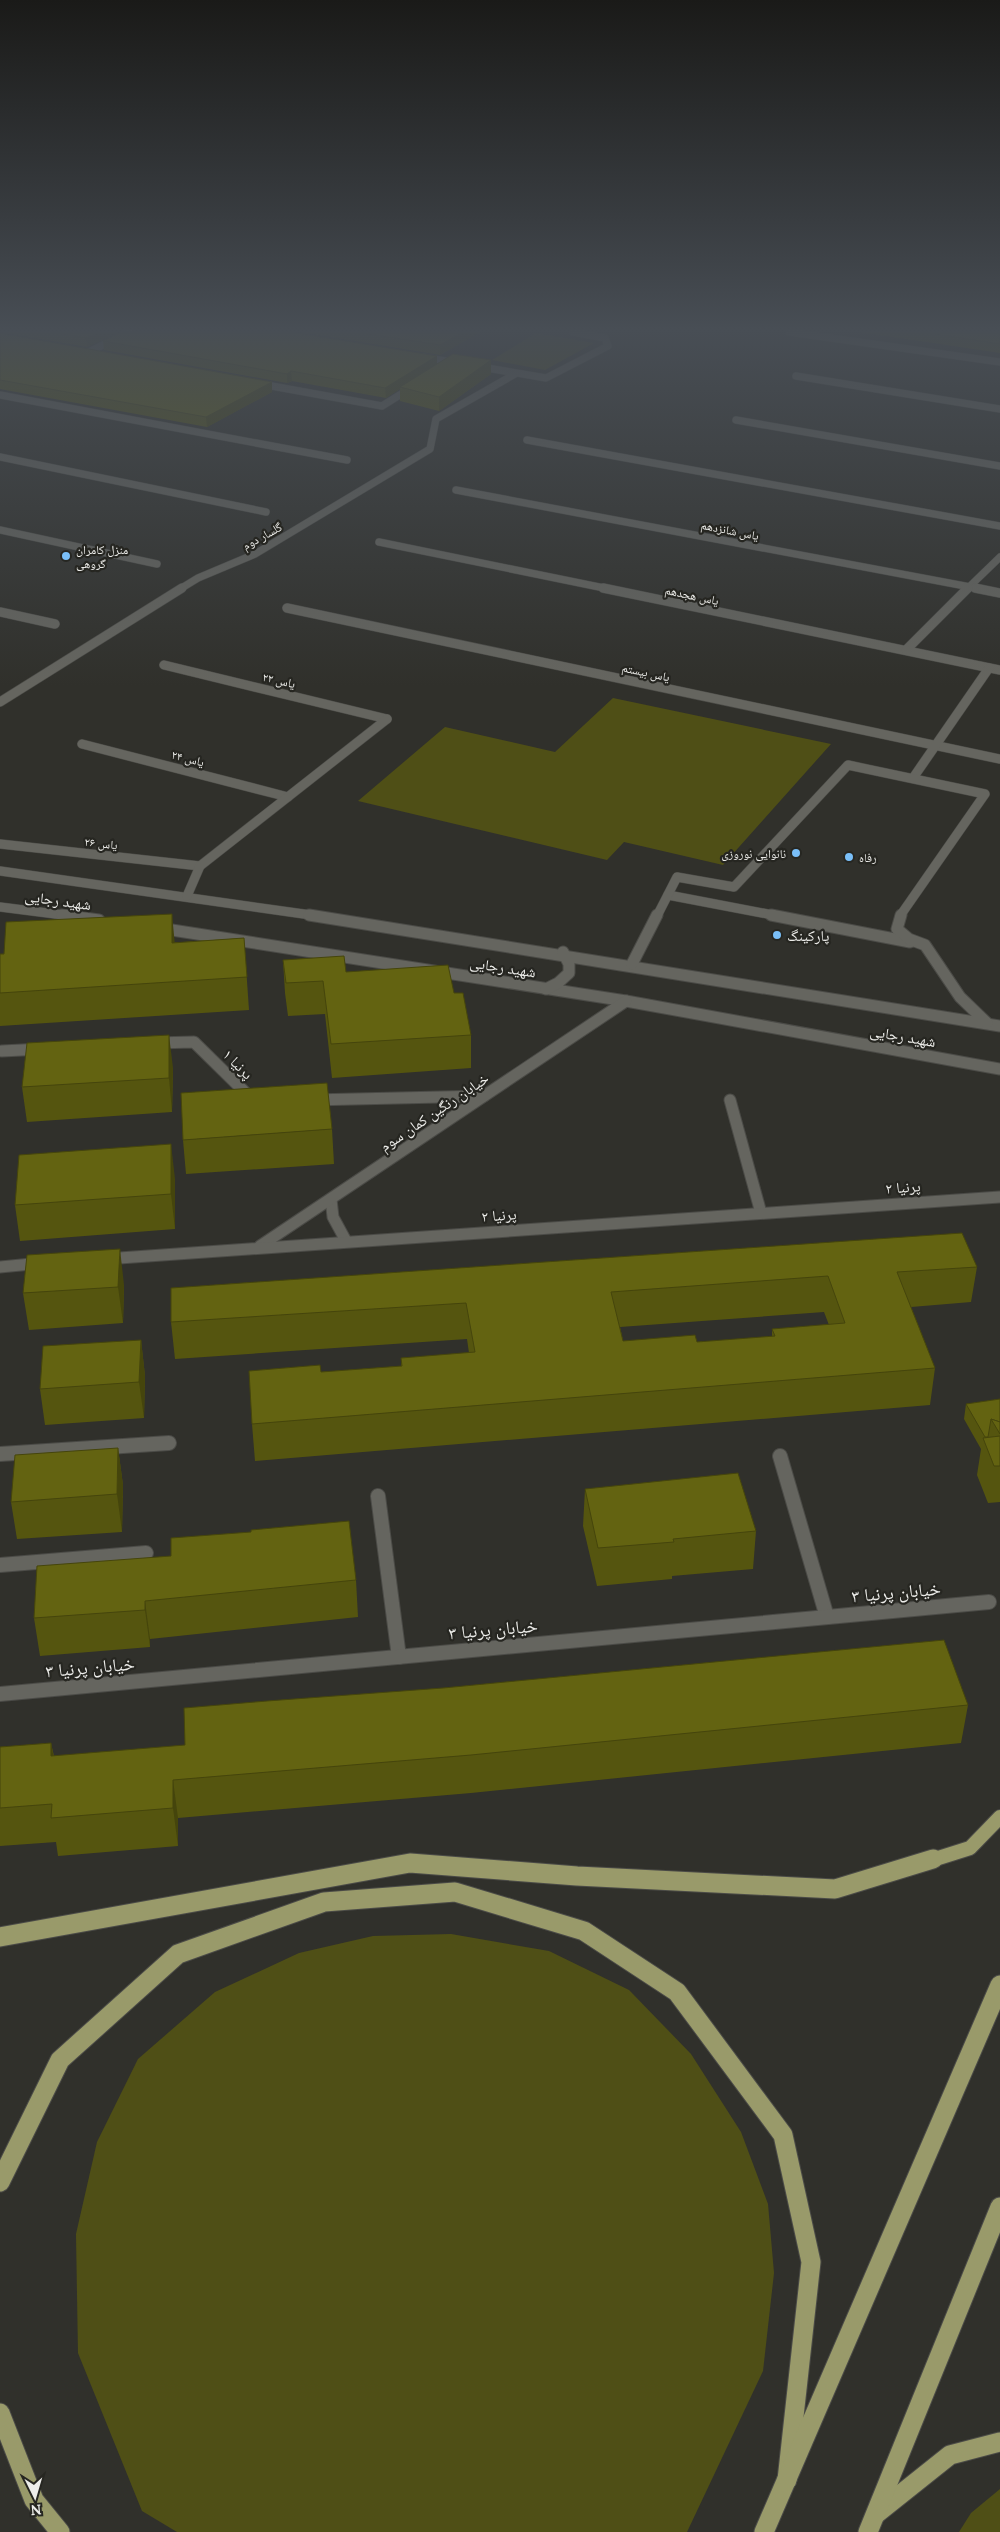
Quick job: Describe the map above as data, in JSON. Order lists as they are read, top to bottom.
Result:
{
  "streets": {
    "street": [
      "یاس شانزدهم",
      "گلسار دوم",
      "یاس هجدهم",
      "یاس بیستم",
      "یاس ۲۲",
      "یاس ۲۴",
      "یاس ۲۶",
      "شهید رجایی",
      "پرنیا ۱",
      "خیابان رنگین کمان سوم",
      "پرنیا ۲",
      "خیابان پرنیا ۳"
    ]
  },
  "crossings": [
    ["یاس ۲۲", "یاس ۲۴"],
    ["شهید رجایی", "خیابان رنگین کمان سوم"],
    ["خیابان رنگین کمان سوم", "پرنیا ۲"]
  ],
  "places": [
    "منزل کامران گروهی",
    "نانوایی نوروزی",
    "رفاه",
    "پارکینگ"
  ],
  "north": "bottom"
}
